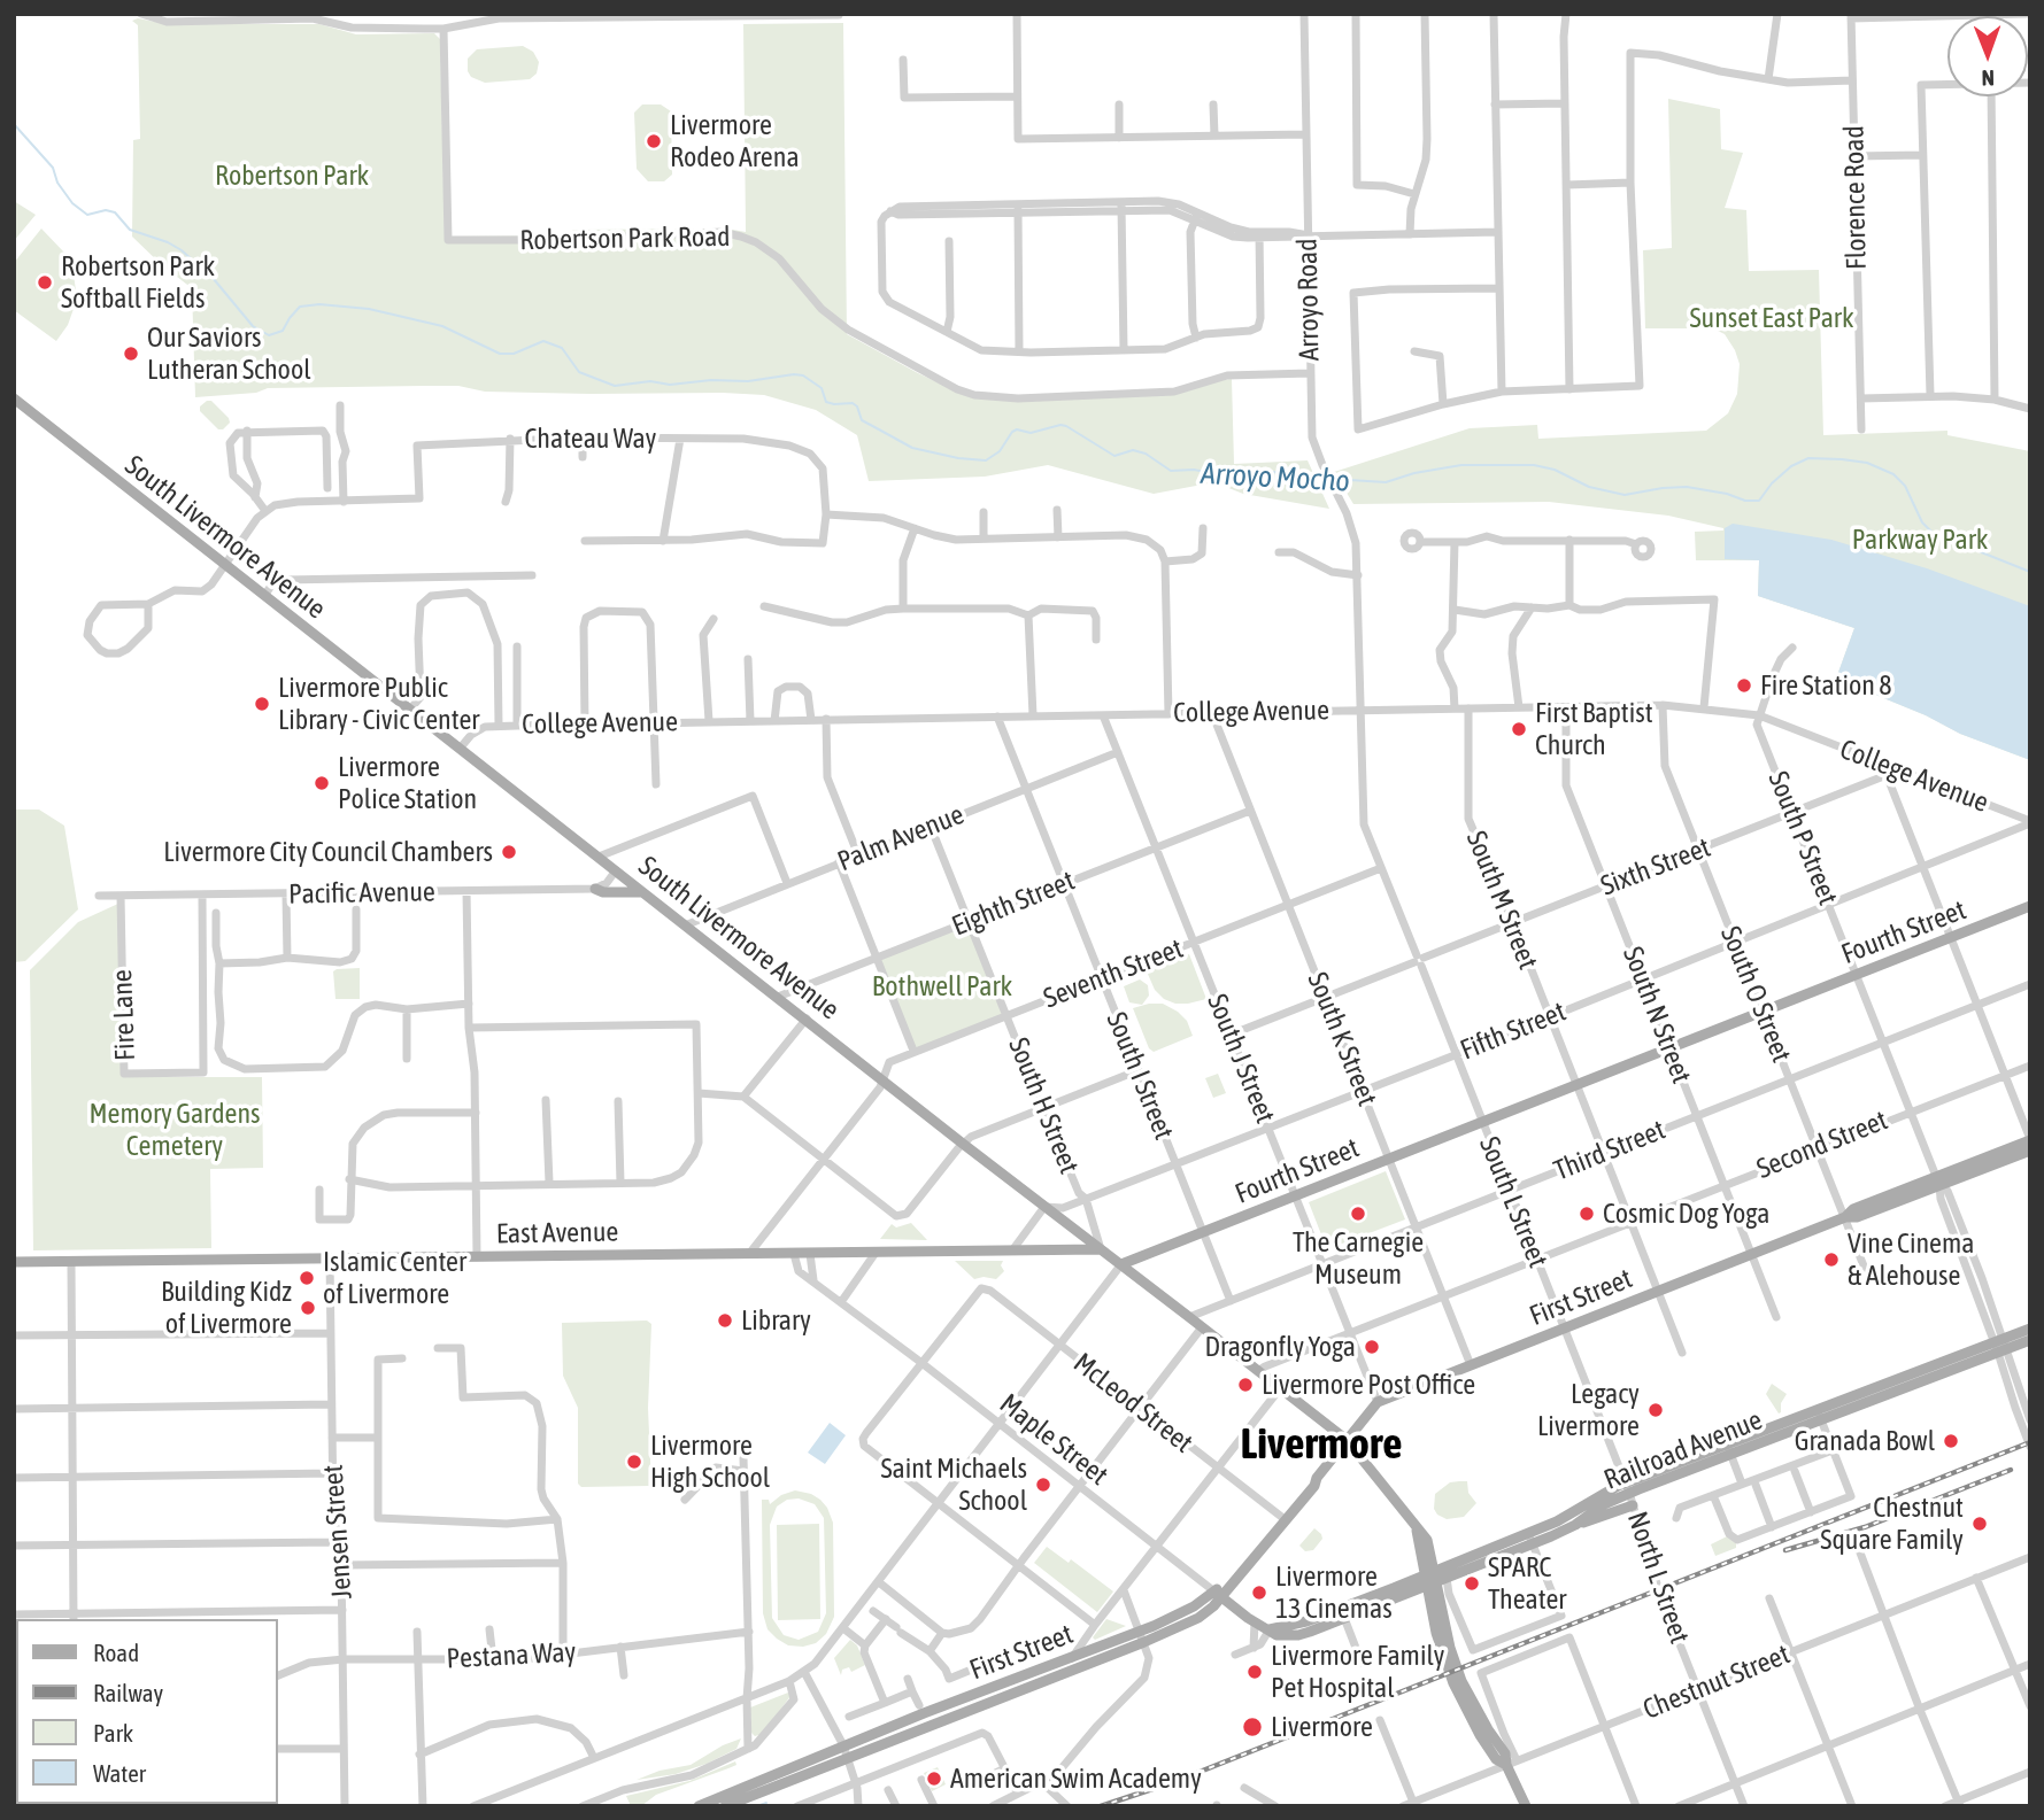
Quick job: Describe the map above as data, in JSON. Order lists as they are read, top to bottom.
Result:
{
  "streets": {
    "main road": [
      "South Livermore Avenue",
      "Fourth Street",
      "East Avenue",
      "First Street",
      "Maple Street",
      "Railroad Avenue"
    ],
    "street": [
      "Florence Road",
      "Robertson Park Road",
      "Arroyo Road",
      "Chateau Way",
      "College Avenue",
      "Palm Avenue",
      "South P Street",
      "Sixth Street",
      "Pacific Avenue",
      "South M Street",
      "Eighth Street",
      "Seventh Street",
      "South O Street",
      "Fire Lane",
      "South N Street",
      "Fifth Street",
      "South K Street",
      "South J Street",
      "South I Street",
      "South H Street",
      "Second Street",
      "Third Street",
      "South L Street",
      "McLeod Street",
      "Jensen Street",
      "North L Street",
      "Pestana Way",
      "Chestnut Street"
    ]
  },
  "crossings": [
    ["Robertson Park Road", "Arroyo Road"],
    ["Arroyo Road", "South L Street"],
    ["South Livermore Avenue", "College Avenue"],
    ["South Livermore Avenue", "Palm Avenue"],
    ["South Livermore Avenue", "Eighth Street"],
    ["South Livermore Avenue", "Fourth Street"],
    ["South Livermore Avenue", "Seventh Street"],
    ["South Livermore Avenue", "Fifth Street"],
    ["South Livermore Avenue", "South H Street"],
    ["South Livermore Avenue", "Second Street"],
    ["South Livermore Avenue", "Third Street"],
    ["South Livermore Avenue", "East Avenue"],
    ["South Livermore Avenue", "First Street"],
    ["South Livermore Avenue", "Railroad Avenue"],
    ["South Livermore Avenue", "Chestnut Street"],
    ["College Avenue", "South P Street"],
    ["College Avenue", "Sixth Street"],
    ["College Avenue", "South M Street"],
    ["College Avenue", "South O Street"],
    ["College Avenue", "South N Street"],
    ["College Avenue", "Fifth Street"],
    ["College Avenue", "South K Street"],
    ["College Avenue", "South J Street"],
    ["College Avenue", "South I Street"],
    ["College Avenue", "South L Street"],
    ["Palm Avenue", "South J Street"],
    ["Palm Avenue", "South I Street"],
    ["Palm Avenue", "South H Street"],
    ["South P Street", "Sixth Street"],
    ["South P Street", "Fourth Street"],
    ["South P Street", "Fifth Street"],
    ["South P Street", "Second Street"],
    ["South P Street", "Third Street"],
    ["South P Street", "First Street"],
    ["South P Street", "Railroad Avenue"],
    ["Sixth Street", "South M Street"],
    ["Sixth Street", "South O Street"],
    ["Sixth Street", "South N Street"],
    ["Sixth Street", "South K Street"],
    ["Sixth Street", "South J Street"],
    ["Sixth Street", "South L Street"],
    ["Pacific Avenue", "Fire Lane"],
    ["South M Street", "Fourth Street"],
    ["South M Street", "Fifth Street"],
    ["South M Street", "Second Street"],
    ["South M Street", "Third Street"],
    ["South M Street", "First Street"],
    ["Eighth Street", "South K Street"],
    ["Eighth Street", "South J Street"],
    ["Eighth Street", "South I Street"],
    ["Eighth Street", "South H Street"],
    ["Fourth Street", "South O Street"],
    ["Fourth Street", "South N Street"],
    ["Fourth Street", "South K Street"],
    ["Fourth Street", "South J Street"],
    ["Fourth Street", "South I Street"],
    ["Fourth Street", "South L Street"],
    ["Seventh Street", "South K Street"],
    ["Seventh Street", "South J Street"],
    ["Seventh Street", "South I Street"],
    ["Seventh Street", "South H Street"],
    ["Seventh Street", "South L Street"],
    ["Seventh Street", "East Avenue"],
    ["South O Street", "Fifth Street"],
    ["South O Street", "Second Street"],
    ["South O Street", "Third Street"],
    ["South O Street", "First Street"],
    ["South N Street", "Fifth Street"],
    ["South N Street", "Second Street"],
    ["South N Street", "Third Street"],
    ["South N Street", "First Street"],
    ["Fifth Street", "South K Street"],
    ["Fifth Street", "South J Street"],
    ["Fifth Street", "South I Street"],
    ["Fifth Street", "South H Street"],
    ["Fifth Street", "South L Street"],
    ["South K Street", "Second Street"],
    ["South K Street", "Third Street"],
    ["South K Street", "First Street"],
    ["South J Street", "Second Street"],
    ["South J Street", "Third Street"],
    ["South J Street", "First Street"],
    ["South I Street", "Third Street"],
    ["South H Street", "East Avenue"],
    ["Second Street", "South L Street"],
    ["Third Street", "South L Street"],
    ["South L Street", "First Street"],
    ["South L Street", "Railroad Avenue"],
    ["South L Street", "North L Street"],
    ["East Avenue", "Maple Street"],
    ["East Avenue", "Jensen Street"],
    ["First Street", "McLeod Street"],
    ["First Street", "Maple Street"],
    ["McLeod Street", "Maple Street"],
    ["Maple Street", "Railroad Avenue"],
    ["Railroad Avenue", "North L Street"],
    ["Jensen Street", "Pestana Way"],
    ["North L Street", "Chestnut Street"]
  ],
  "districts": ["Livermore"],
  "water": ["Arroyo Mocho"],
  "parks": [
    "Robertson Park",
    "Sunset East Park",
    "Parkway Park",
    "Bothwell Park",
    "Memory Gardens Cemetery"
  ],
  "places": [
    "Livermore Rodeo Arena",
    "Robertson Park Softball Fields",
    "Our Saviors Lutheran School",
    "Fire Station 8",
    "Livermore Public Library - Civic Center",
    "First Baptist Church",
    "Livermore Police Station",
    "Livermore City Council Chambers",
    "The Carnegie Museum",
    "Cosmic Dog Yoga",
    "Vine Cinema & Alehouse",
    "Islamic Center of Livermore",
    "Building Kidz of Livermore",
    "Library",
    "Dragonfly Yoga",
    "Livermore Post Office",
    "Legacy Livermore",
    "Granada Bowl",
    "Livermore High School",
    "Saint Michaels School",
    "Chestnut Square Family",
    "SPARC Theater",
    "Livermore 13 Cinemas",
    "Livermore Family Pet Hospital",
    "Livermore",
    "American Swim Academy"
  ],
  "legend": [
    "Road",
    "Railway",
    "Park",
    "Water"
  ],
  "north": "bottom"
}
